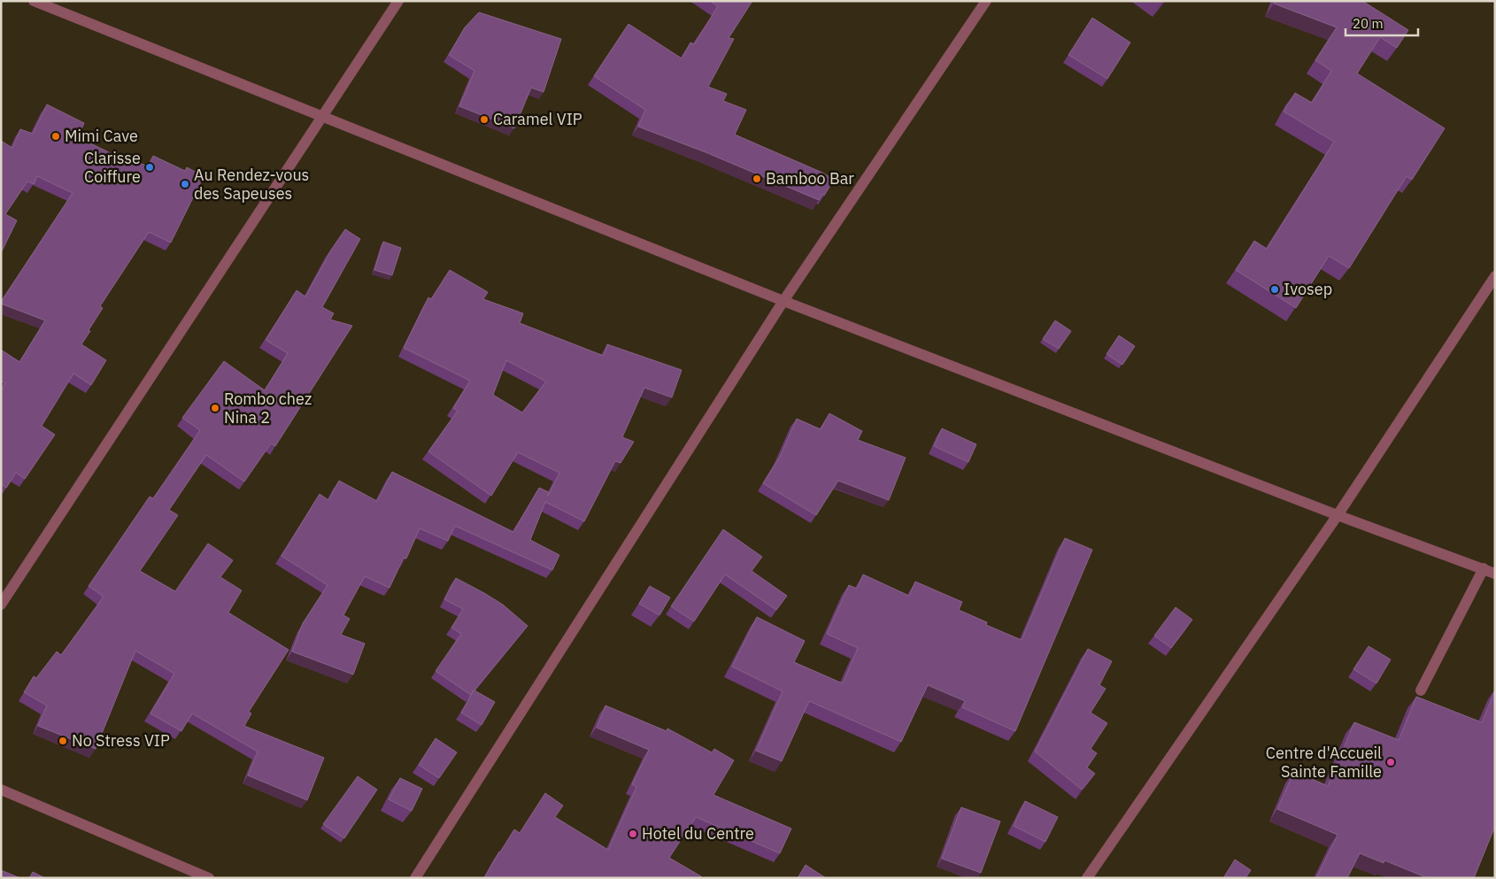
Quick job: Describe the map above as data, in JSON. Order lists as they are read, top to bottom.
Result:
{
  "places": [
    "Caramel VIP",
    "Mimi Cave",
    "Clarisse Coiffure",
    "Bamboo Bar",
    "Au Rendez-vous des Sapeuses",
    "Ivosep",
    "Rombo chez Nina 2",
    "No Stress VIP",
    "Centre d'Accueil Sainte Famille",
    "Hotel du Centre"
  ],
  "scale_bar": "20 m"
}
